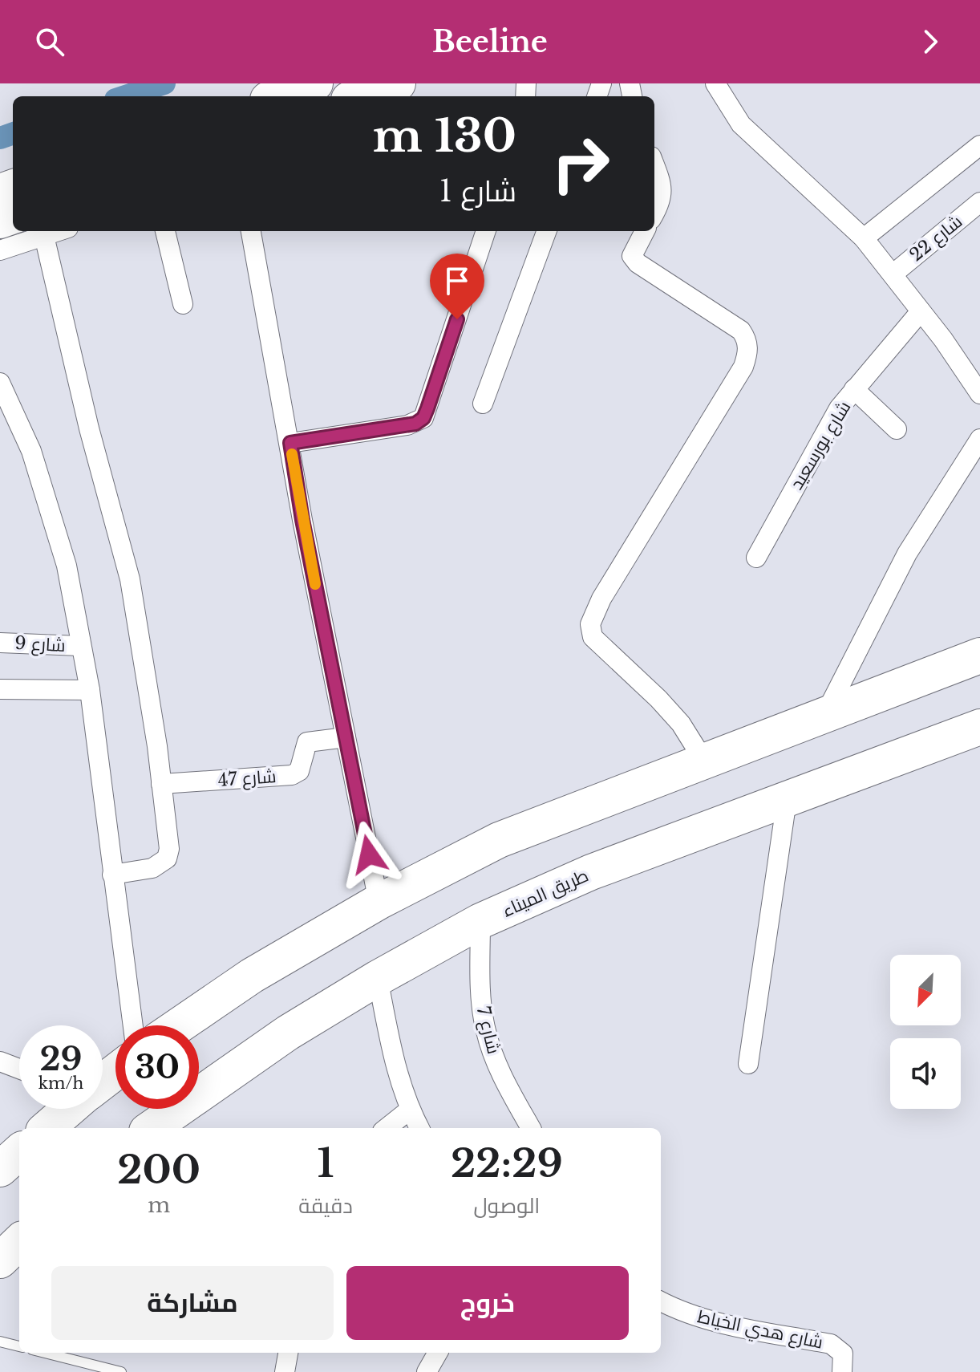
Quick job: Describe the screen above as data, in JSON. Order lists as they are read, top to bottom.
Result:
{
  "streets": {
    "highway": ["طريق الميناء"],
    "street": [
      "شارع 22",
      "شارع بورسعيد",
      "شارع 9",
      "شارع 47",
      "شارع 7",
      "شارع هدي الخياط"
    ]
  },
  "crossings": [
    ["طريق الميناء", "شارع 7"]
  ],
  "north": "bottom left",
  "page": {
    "header": "Beeline",
    "turn": ["130 m", "شارع 1"],
    "speed": "29 km/h",
    "limit": "30",
    "eta": [
      "22:29",
      "الوصول",
      "1",
      "دقيقة",
      "200",
      "m"
    ],
    "buttons": ["خروج", "مشاركة"]
  }
}
